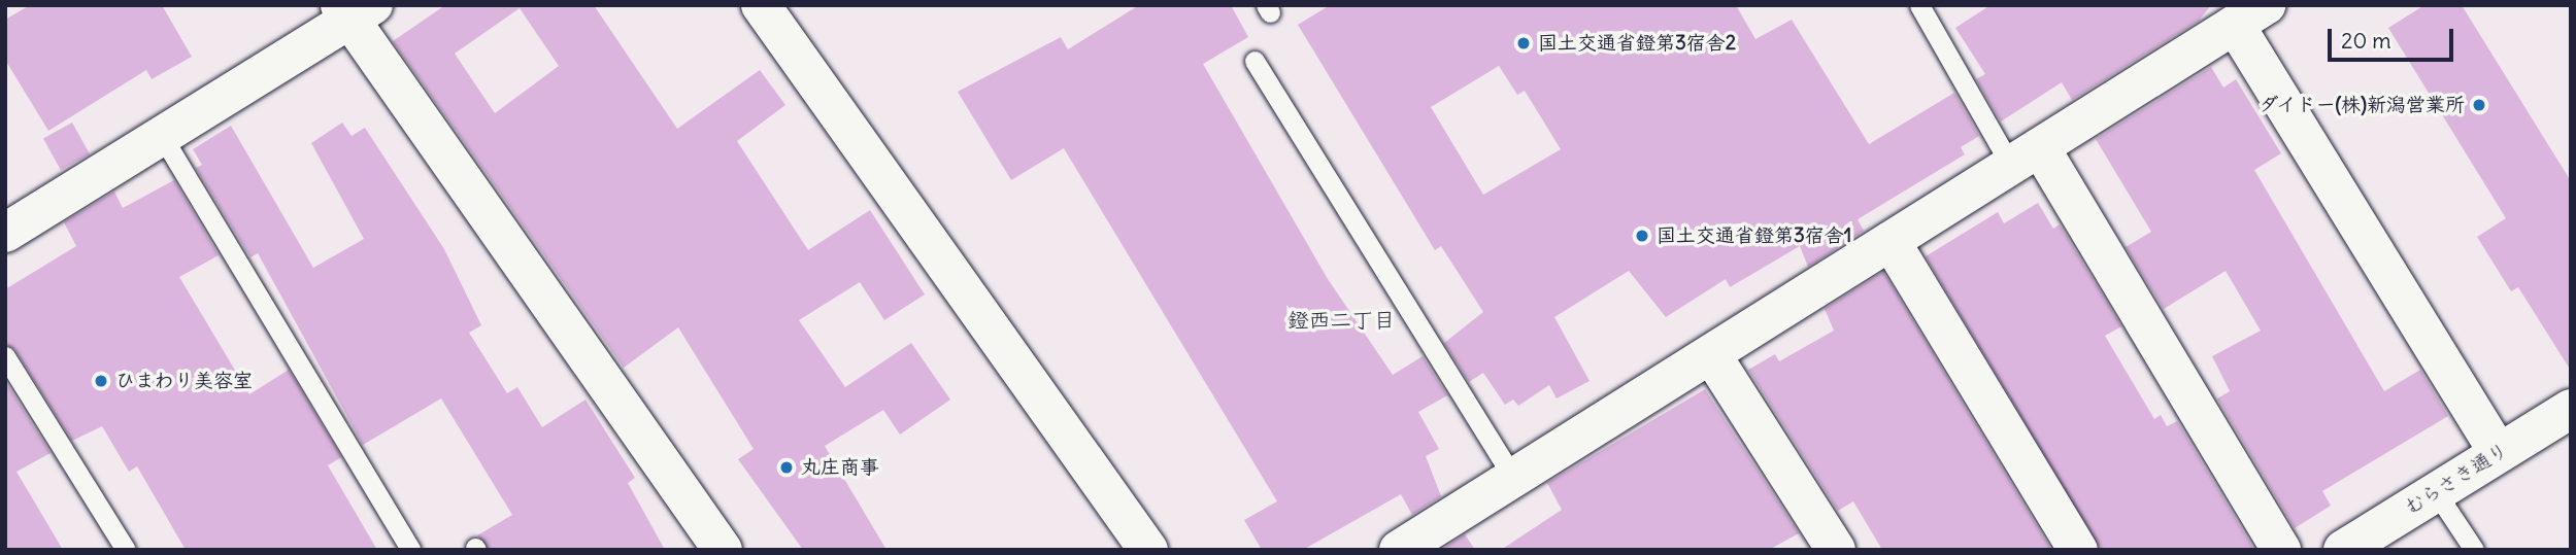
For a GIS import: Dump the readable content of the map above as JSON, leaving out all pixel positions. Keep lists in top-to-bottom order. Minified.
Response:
{"streets":{"street":["むらさき通り"]},"districts":["鐙西二丁目"],"places":["国土交通省鐙第3宿舎2","ダイドー(株)新潟営業所","国土交通省鐙第3宿舎1","ひまわり美容室","丸庄商事"],"scale_bar":"20 m"}
